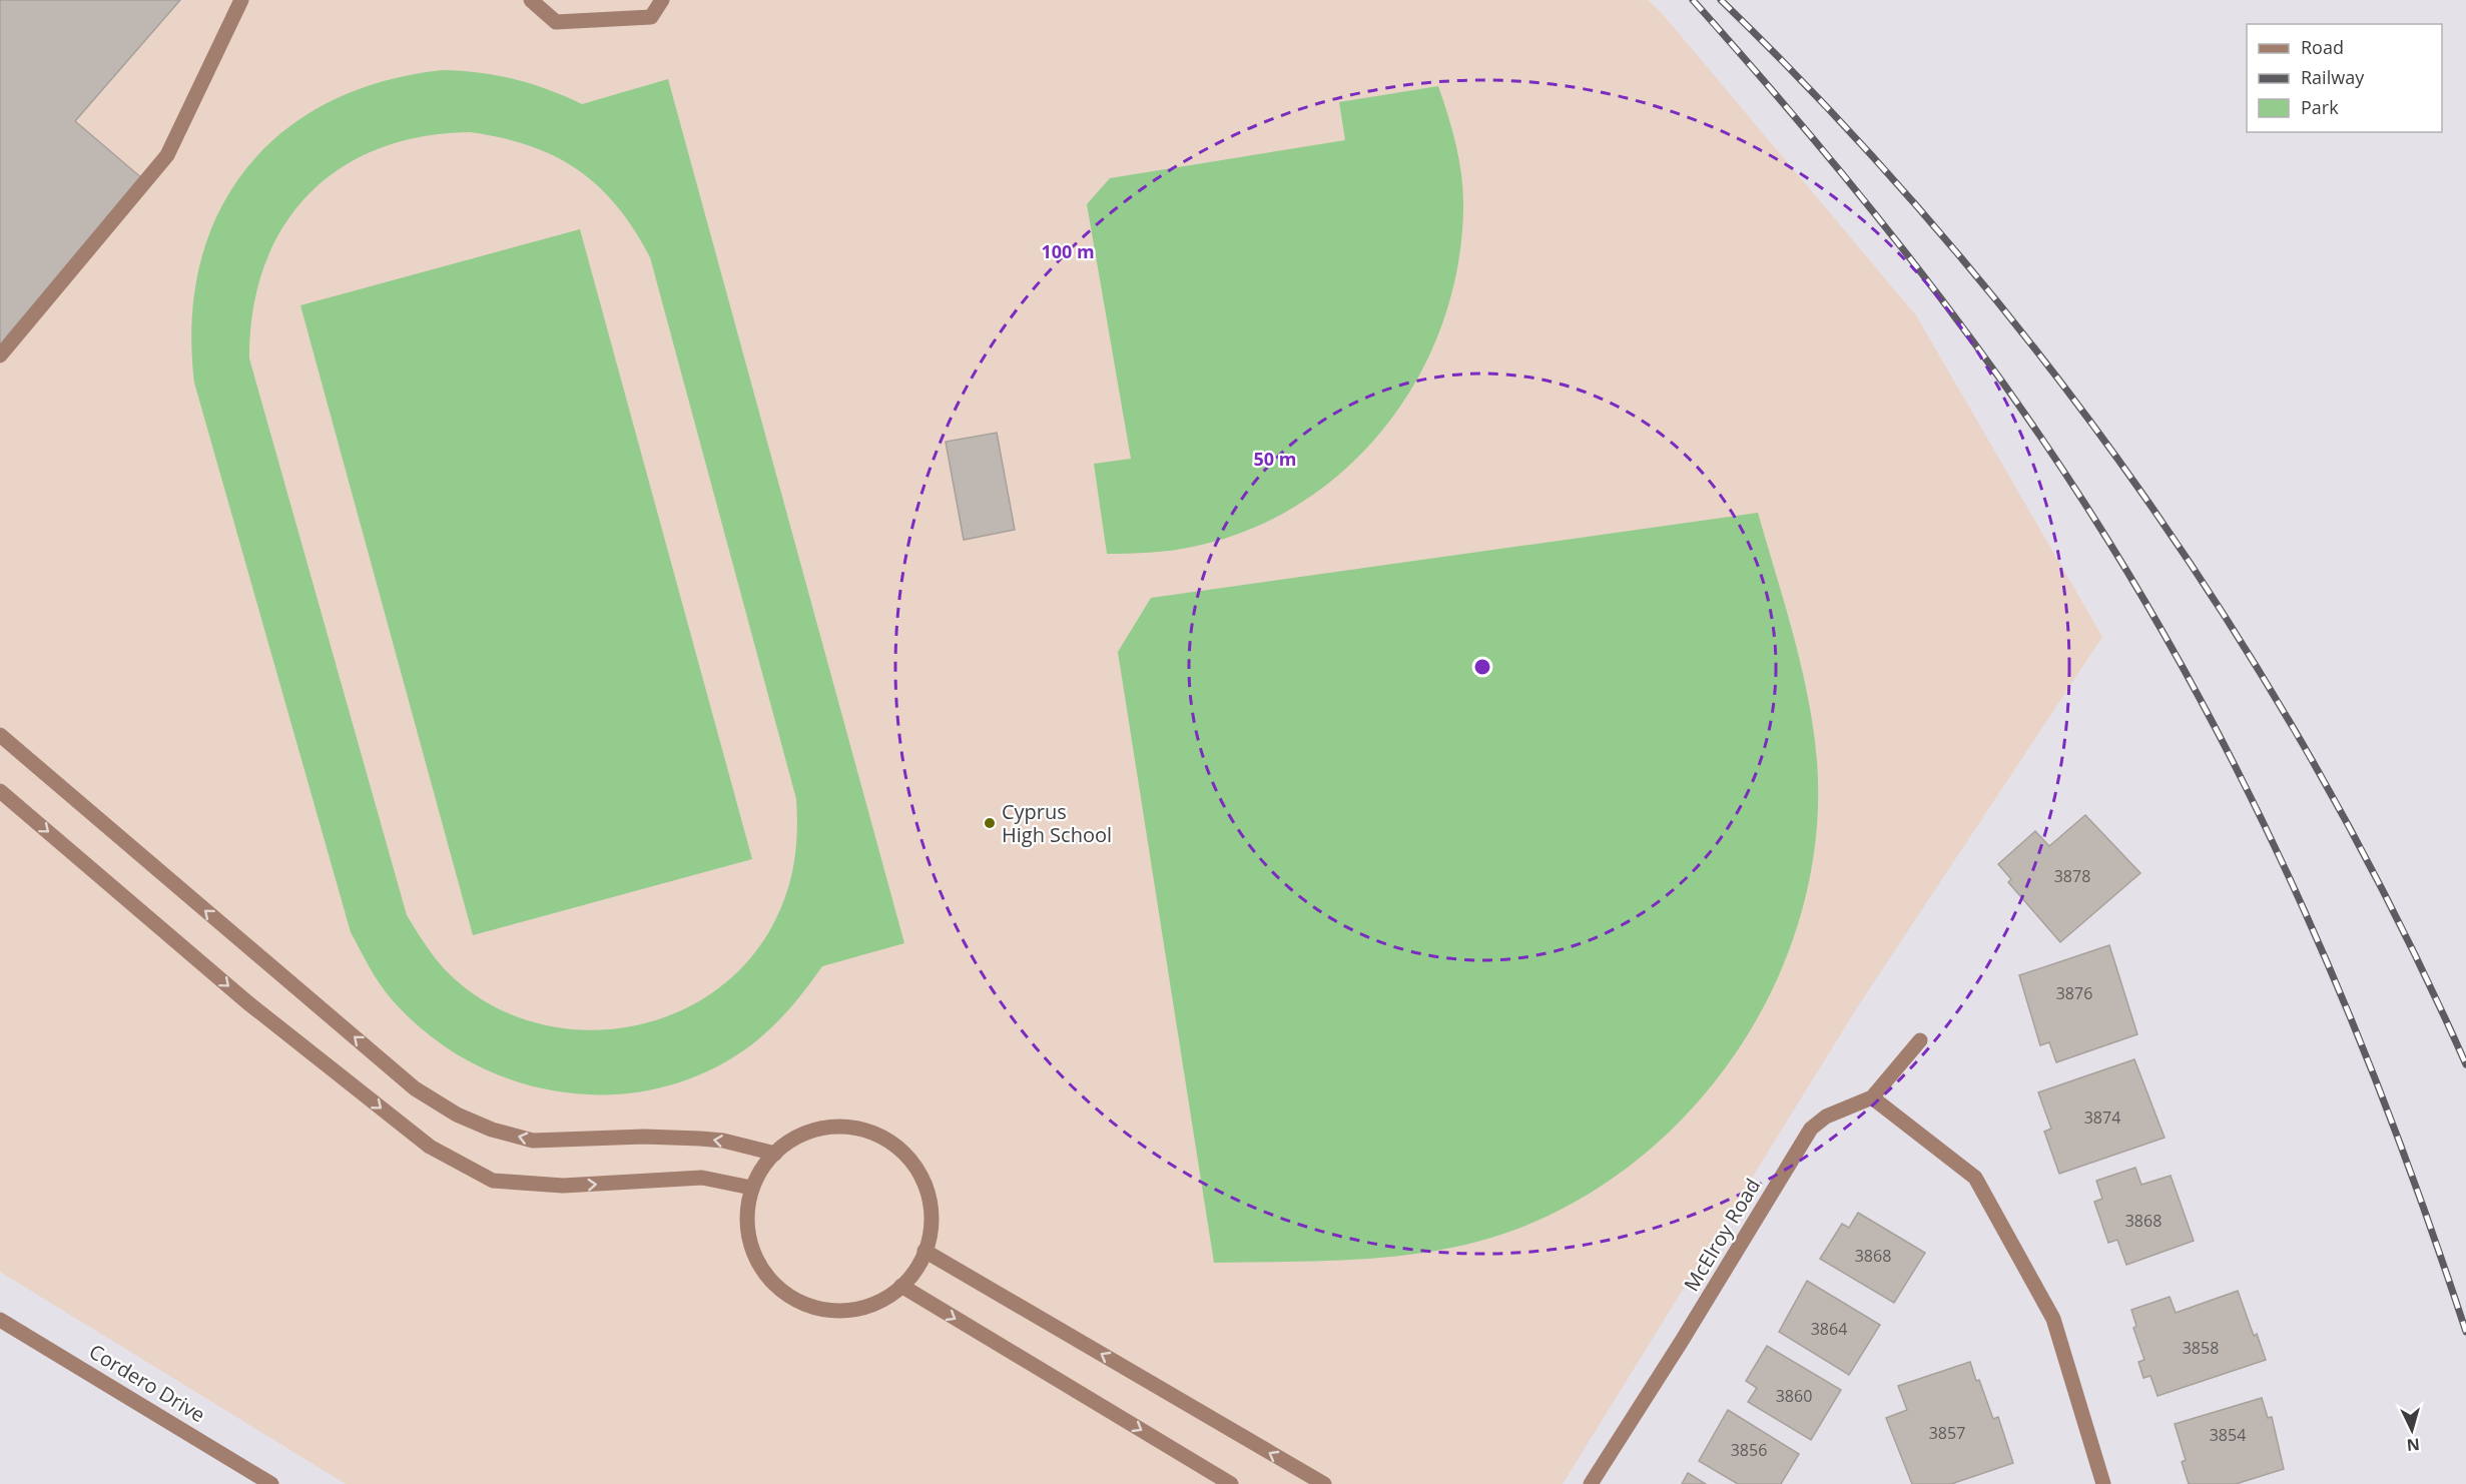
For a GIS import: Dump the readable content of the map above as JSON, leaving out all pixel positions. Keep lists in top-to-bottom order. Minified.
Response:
{"streets":{"street":["McElroy Road","Cordero Drive"]},"places":["Cyprus High School"],"house_numbers":["3878","3876","3874","3868","3868","3864","3858","3860","3857","3854","3856"],"legend":["Road","Railway","Park"],"north":"bottom","rings":["100 m","50 m"]}
